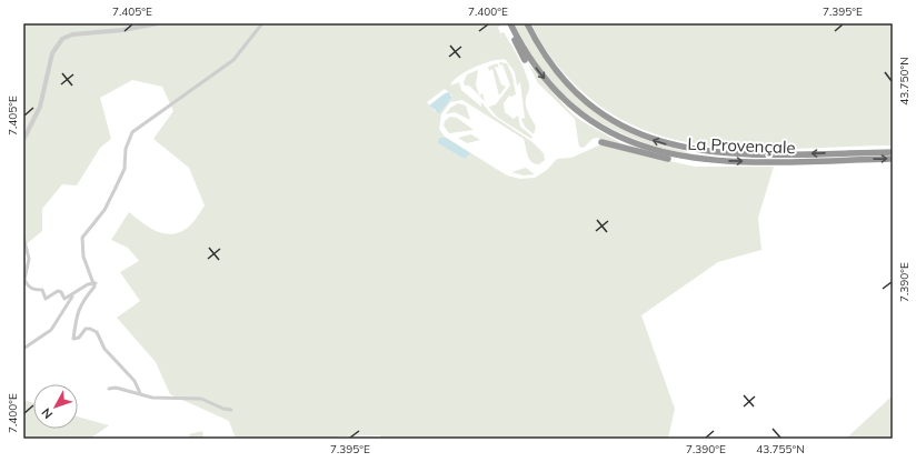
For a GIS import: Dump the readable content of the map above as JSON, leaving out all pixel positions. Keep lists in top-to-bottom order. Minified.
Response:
{"streets":{"highway":["La Provençale"]},"north":"bottom left","coordinates":["7.405°E","7.400°E","7.395°E","43.750°N","7.390°E","43.755°N"]}
